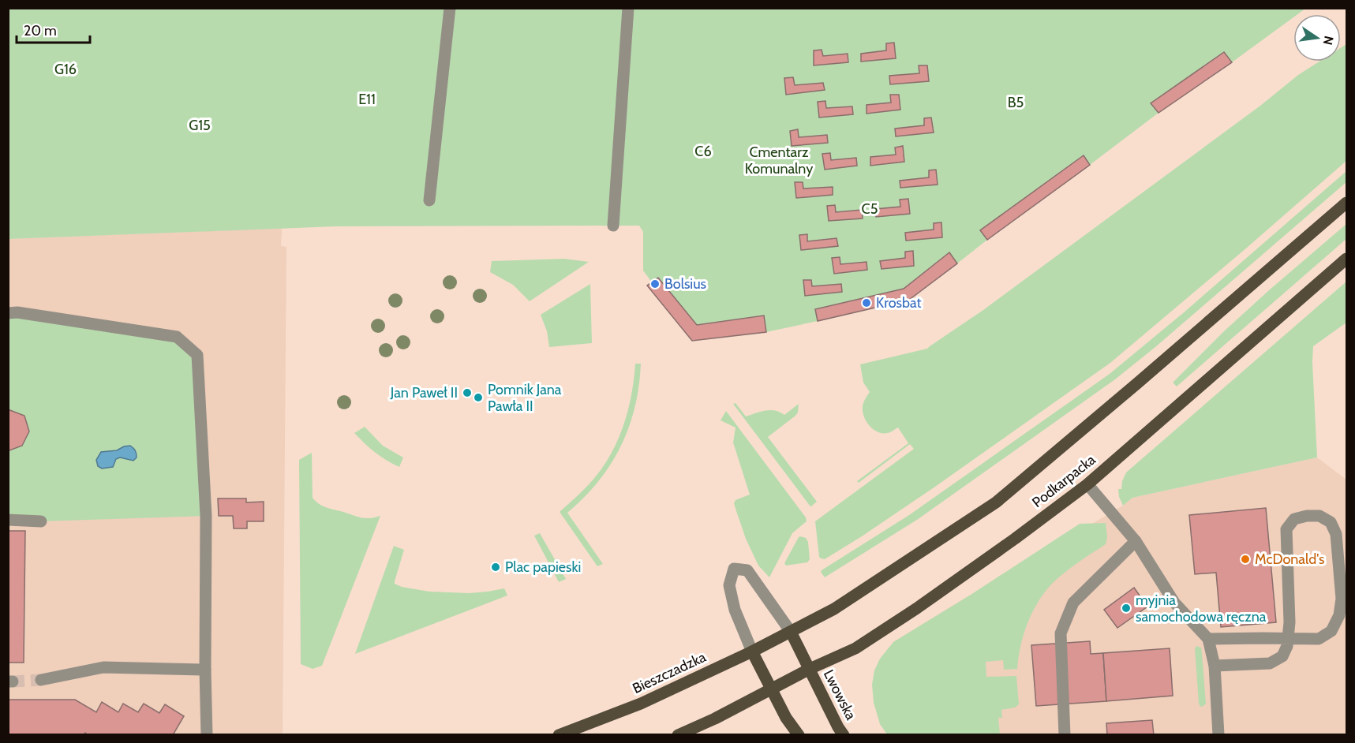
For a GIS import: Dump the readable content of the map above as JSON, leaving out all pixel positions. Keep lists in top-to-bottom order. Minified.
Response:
{"streets":{"main road":["Podkarpacka","Bieszczadzka","Lwowska"]},"crossings":[["Podkarpacka","Bieszczadzka"],["Podkarpacka","Lwowska"],["Bieszczadzka","Lwowska"]],"parks":["G16","E11","B5","G15","C6","Cmentarz Komunalny","C5"],"places":["Bolsius","Krosbat","Jan Paweł II","Pomnik Jana Pawła II","McDonald's","Plac papieski","myjnia samochodowa ręczna"],"scale_bar":"20 m","north":"right"}
